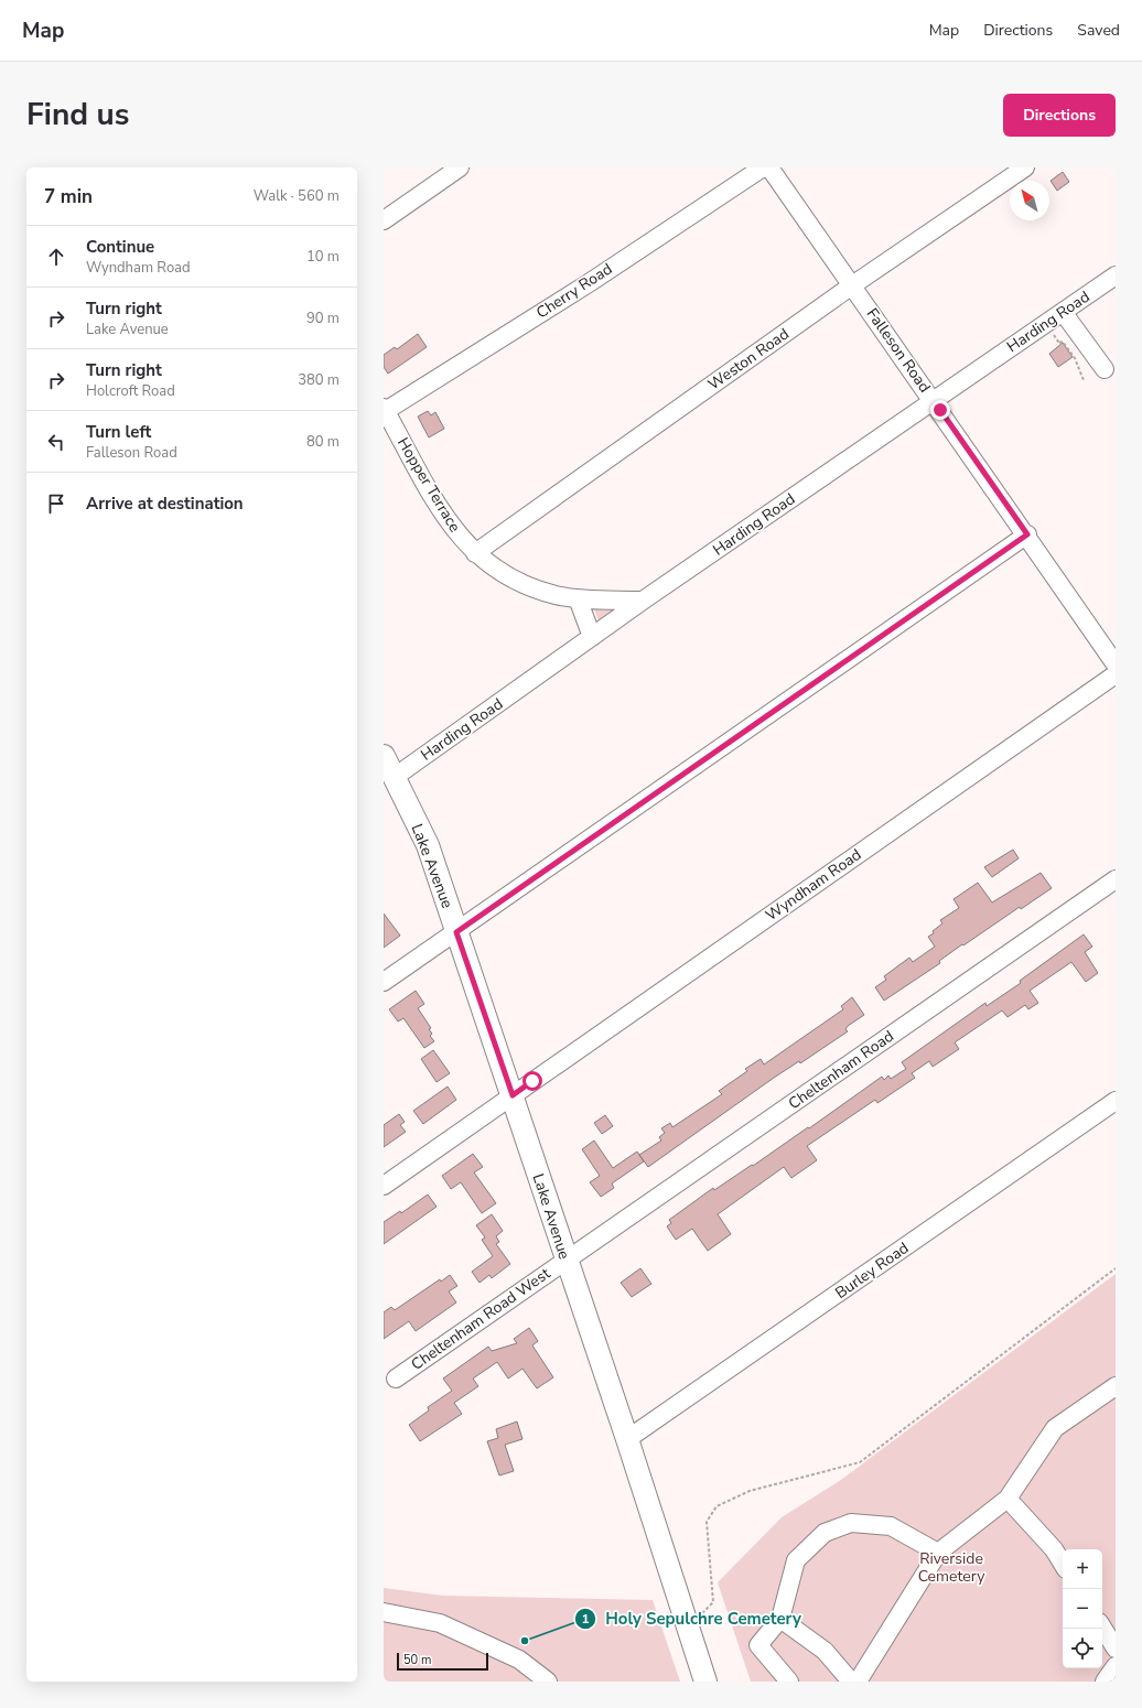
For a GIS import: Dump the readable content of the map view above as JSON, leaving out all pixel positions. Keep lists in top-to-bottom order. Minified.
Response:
{"streets":{"main road":["Lake Avenue"],"street":["Cherry Road","Harding Road","Falleson Road","Weston Road","Hopper Terrace","Wyndham Road","Cheltenham Road","Burley Road","Cheltenham Road West"]},"crossings":[["Cherry Road","Hopper Terrace"],["Harding Road","Falleson Road"],["Harding Road","Hopper Terrace"],["Harding Road","Lake Avenue"],["Falleson Road","Weston Road"],["Weston Road","Hopper Terrace"],["Lake Avenue","Wyndham Road"],["Lake Avenue","Cheltenham Road"],["Lake Avenue","Burley Road"],["Lake Avenue","Cheltenham Road West"],["Cheltenham Road","Cheltenham Road West"]],"parks":["Riverside Cemetery"],"places":["Holy Sepulchre Cemetery"],"scale_bar":"50 m","north":"top left","page":{"header":"Map","nav":["Map","Directions","Saved"],"title":"Find us","buttons":"Directions","heading":["7 min","Walk · 560 m"],"list":[["Continue","Wyndham Road","10 m"],["Turn right","Lake Avenue","90 m"],["Turn right","Holcroft Road","380 m"],["Turn left","Falleson Road","80 m"],"Arrive at destination"],"map_buttons":["+","−"],"scale":"50 m"}}
